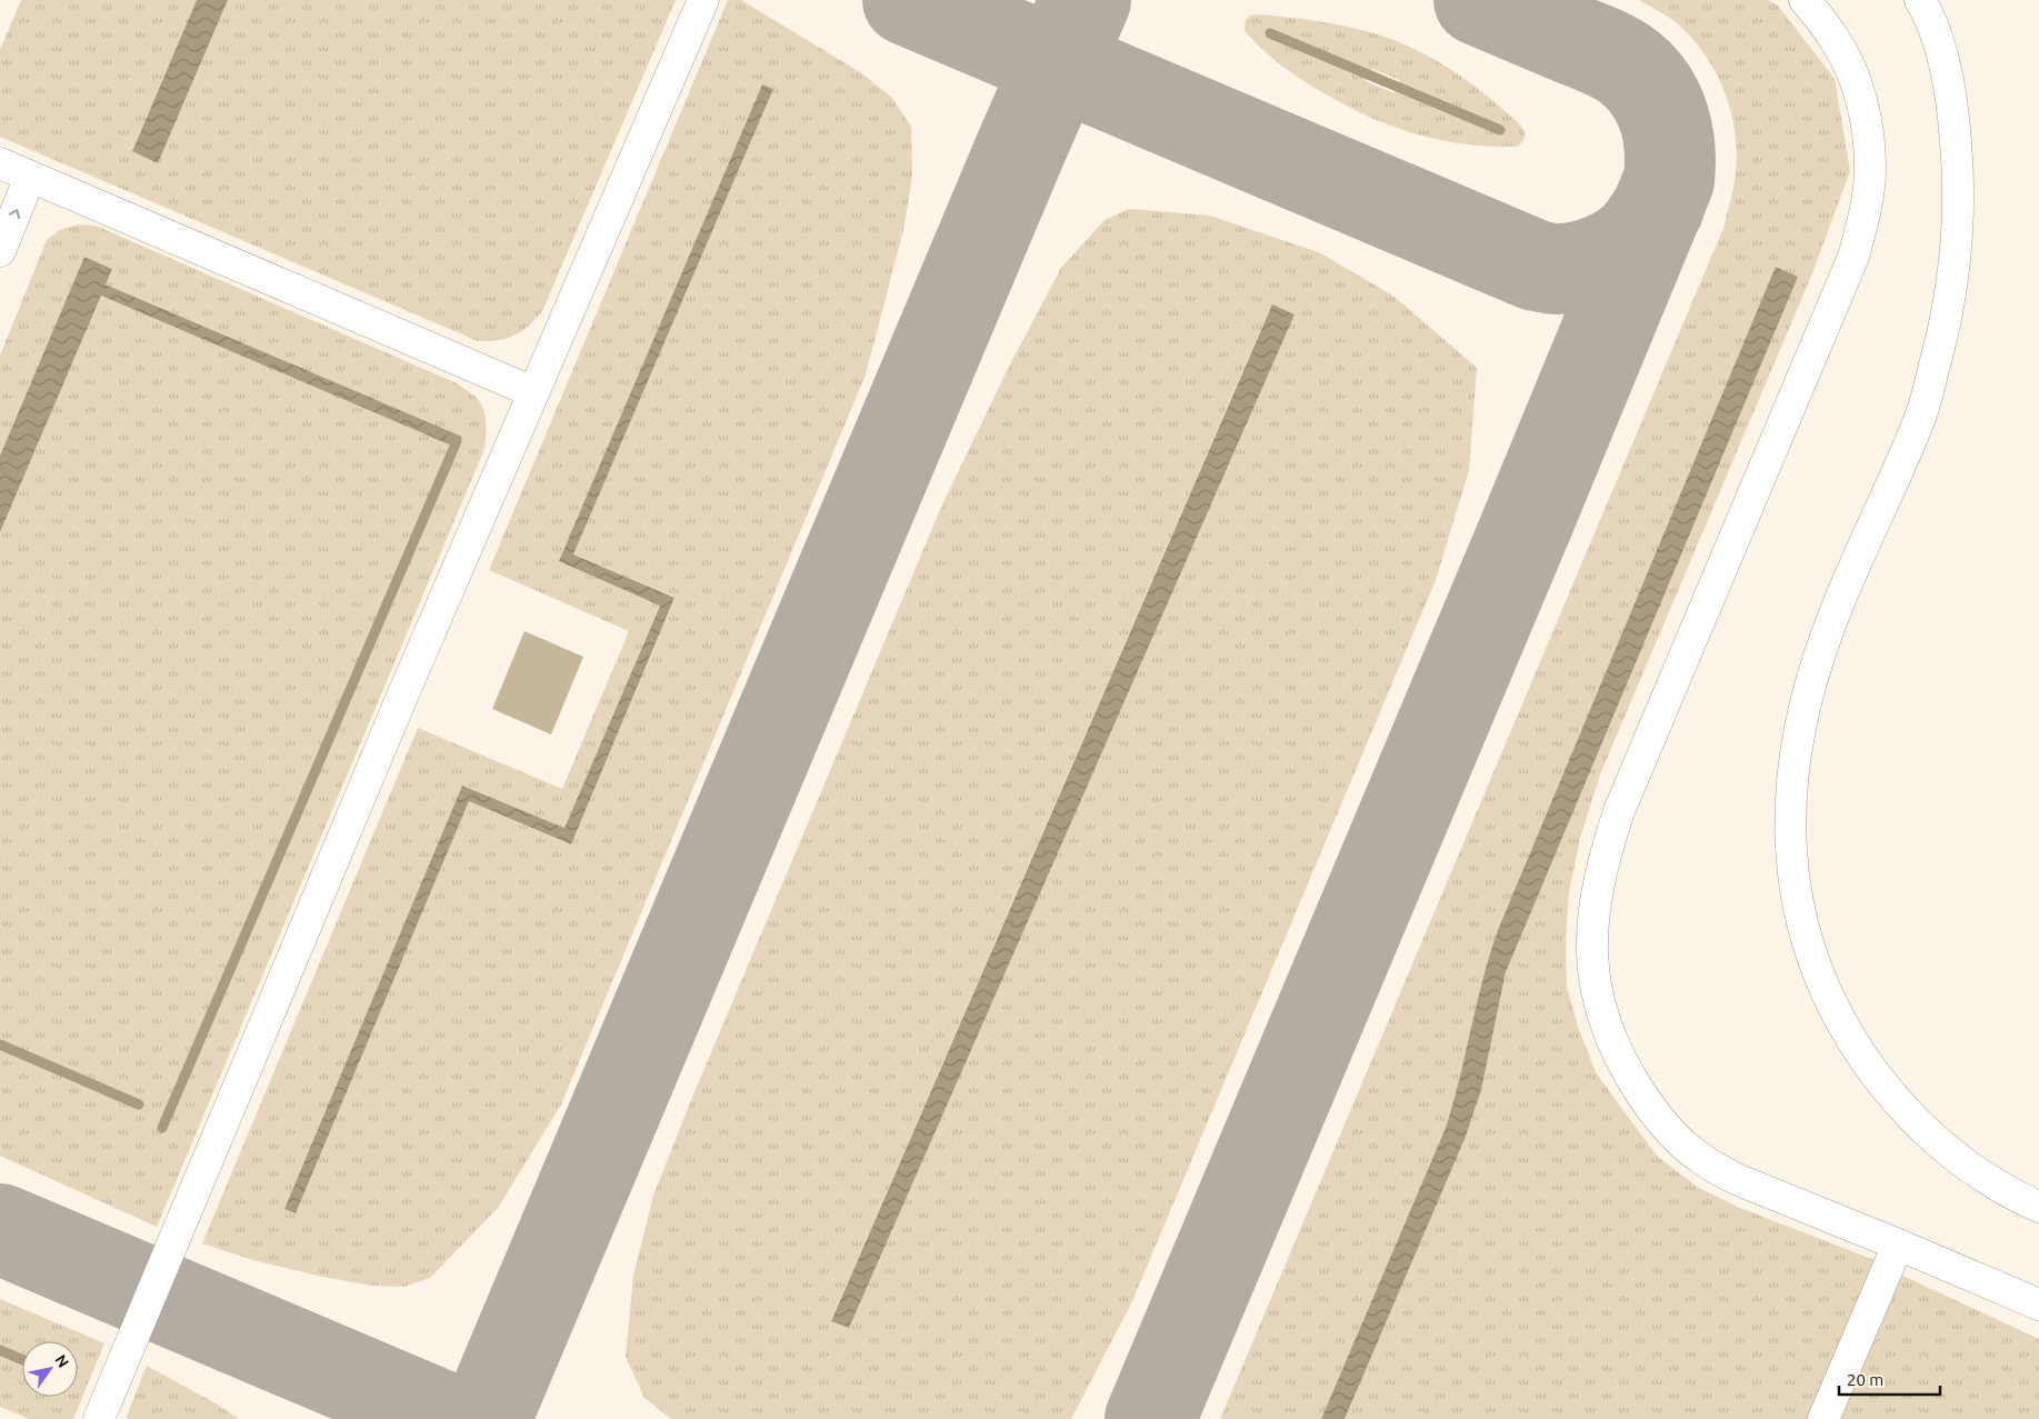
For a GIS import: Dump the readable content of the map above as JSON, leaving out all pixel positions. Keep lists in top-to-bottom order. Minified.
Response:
{"scale_bar":"20 m","north":"top right"}
